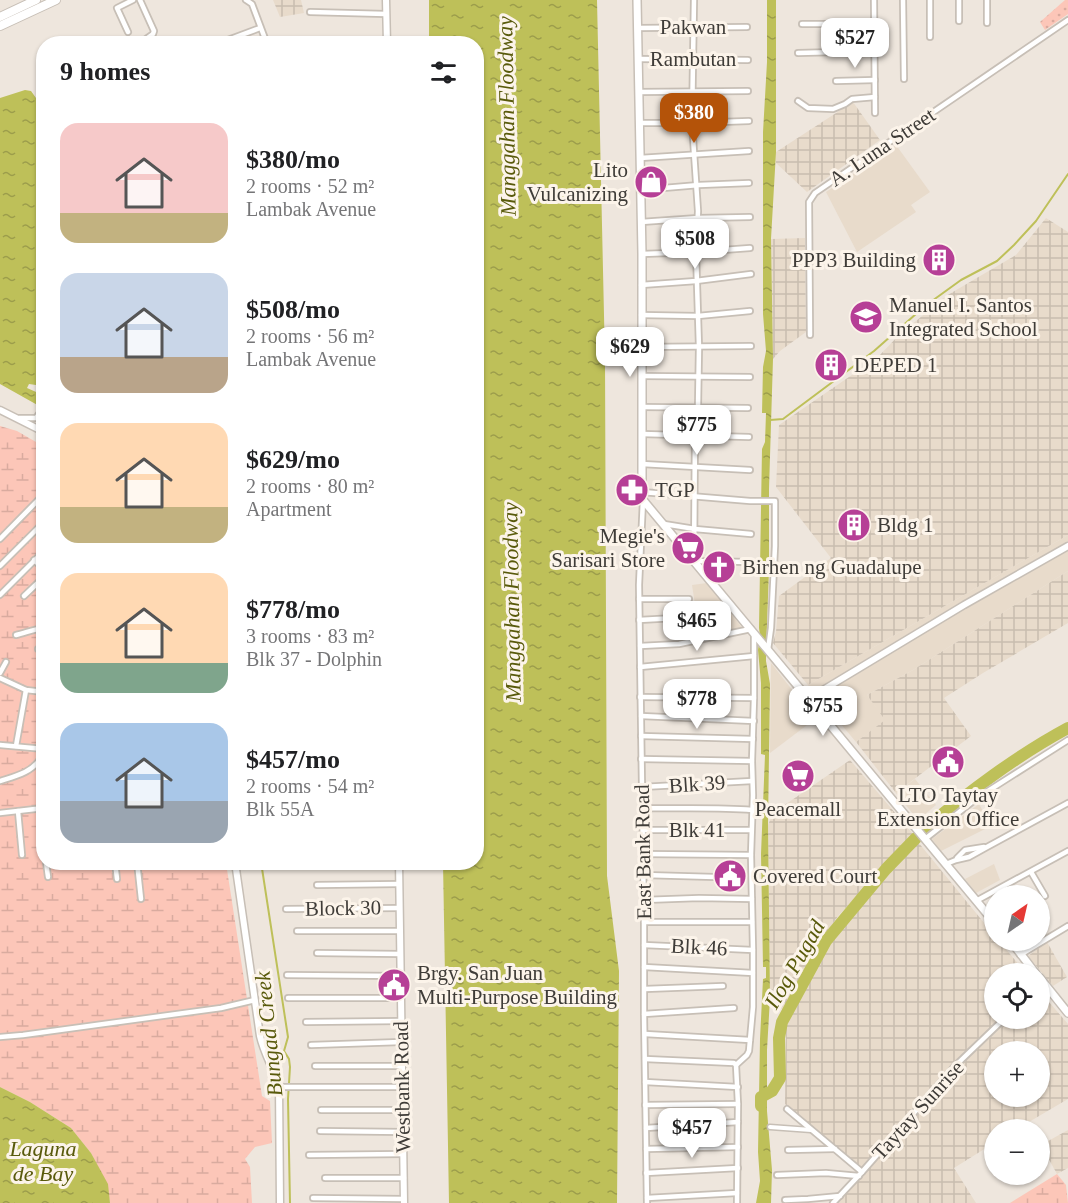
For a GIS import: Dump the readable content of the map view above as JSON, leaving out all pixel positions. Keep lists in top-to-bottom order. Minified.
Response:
{"streets":{"street":["Pakwan","Rambutan","A. Luna Street","Blk 39","Blk 41","East Bank Road","Block 30","Blk 46","Westbank Road","Taytay Sunrise"]},"crossings":[["Blk 39","East Bank Road"],["Blk 41","East Bank Road"],["East Bank Road","Blk 46"],["Block 30","Westbank Road"]],"water":["Manggahan Floodway","Ilog Pugad","Bungad Creek","Laguna de Bay"],"places":{"shop":["Lito Vulcanizing"],"building":["PPP3 Building","DEPED 1","Bldg 1"],"school or university":["Manuel I. Santos Integrated School"],"pharmacy":["TGP"],"supermarket":["Megie's Sarisari Store","Peacemall"],"church":["Birhen ng Guadalupe"],"public building":["LTO Taytay Extension Office","Covered Court","Brgy. San Juan Multi-Purpose Building"]},"north":"top right","page":{"price":["$527","$380","$508","$629","$775","$465","$778","$755","$457"],"heading":"9 homes","list":[{"name":"$380/mo","note":"2 rooms · 52 m² · Lambak Avenue"},{"name":"$508/mo","note":"2 rooms · 56 m² · Lambak Avenue"},{"name":"$629/mo","note":"2 rooms · 80 m² · Apartment"},{"name":"$778/mo","note":"3 rooms · 83 m² · Blk 37 - Dolphin"},{"name":"$457/mo","note":"2 rooms · 54 m² · Blk 55A"}],"map_buttons":["+","−"]}}
